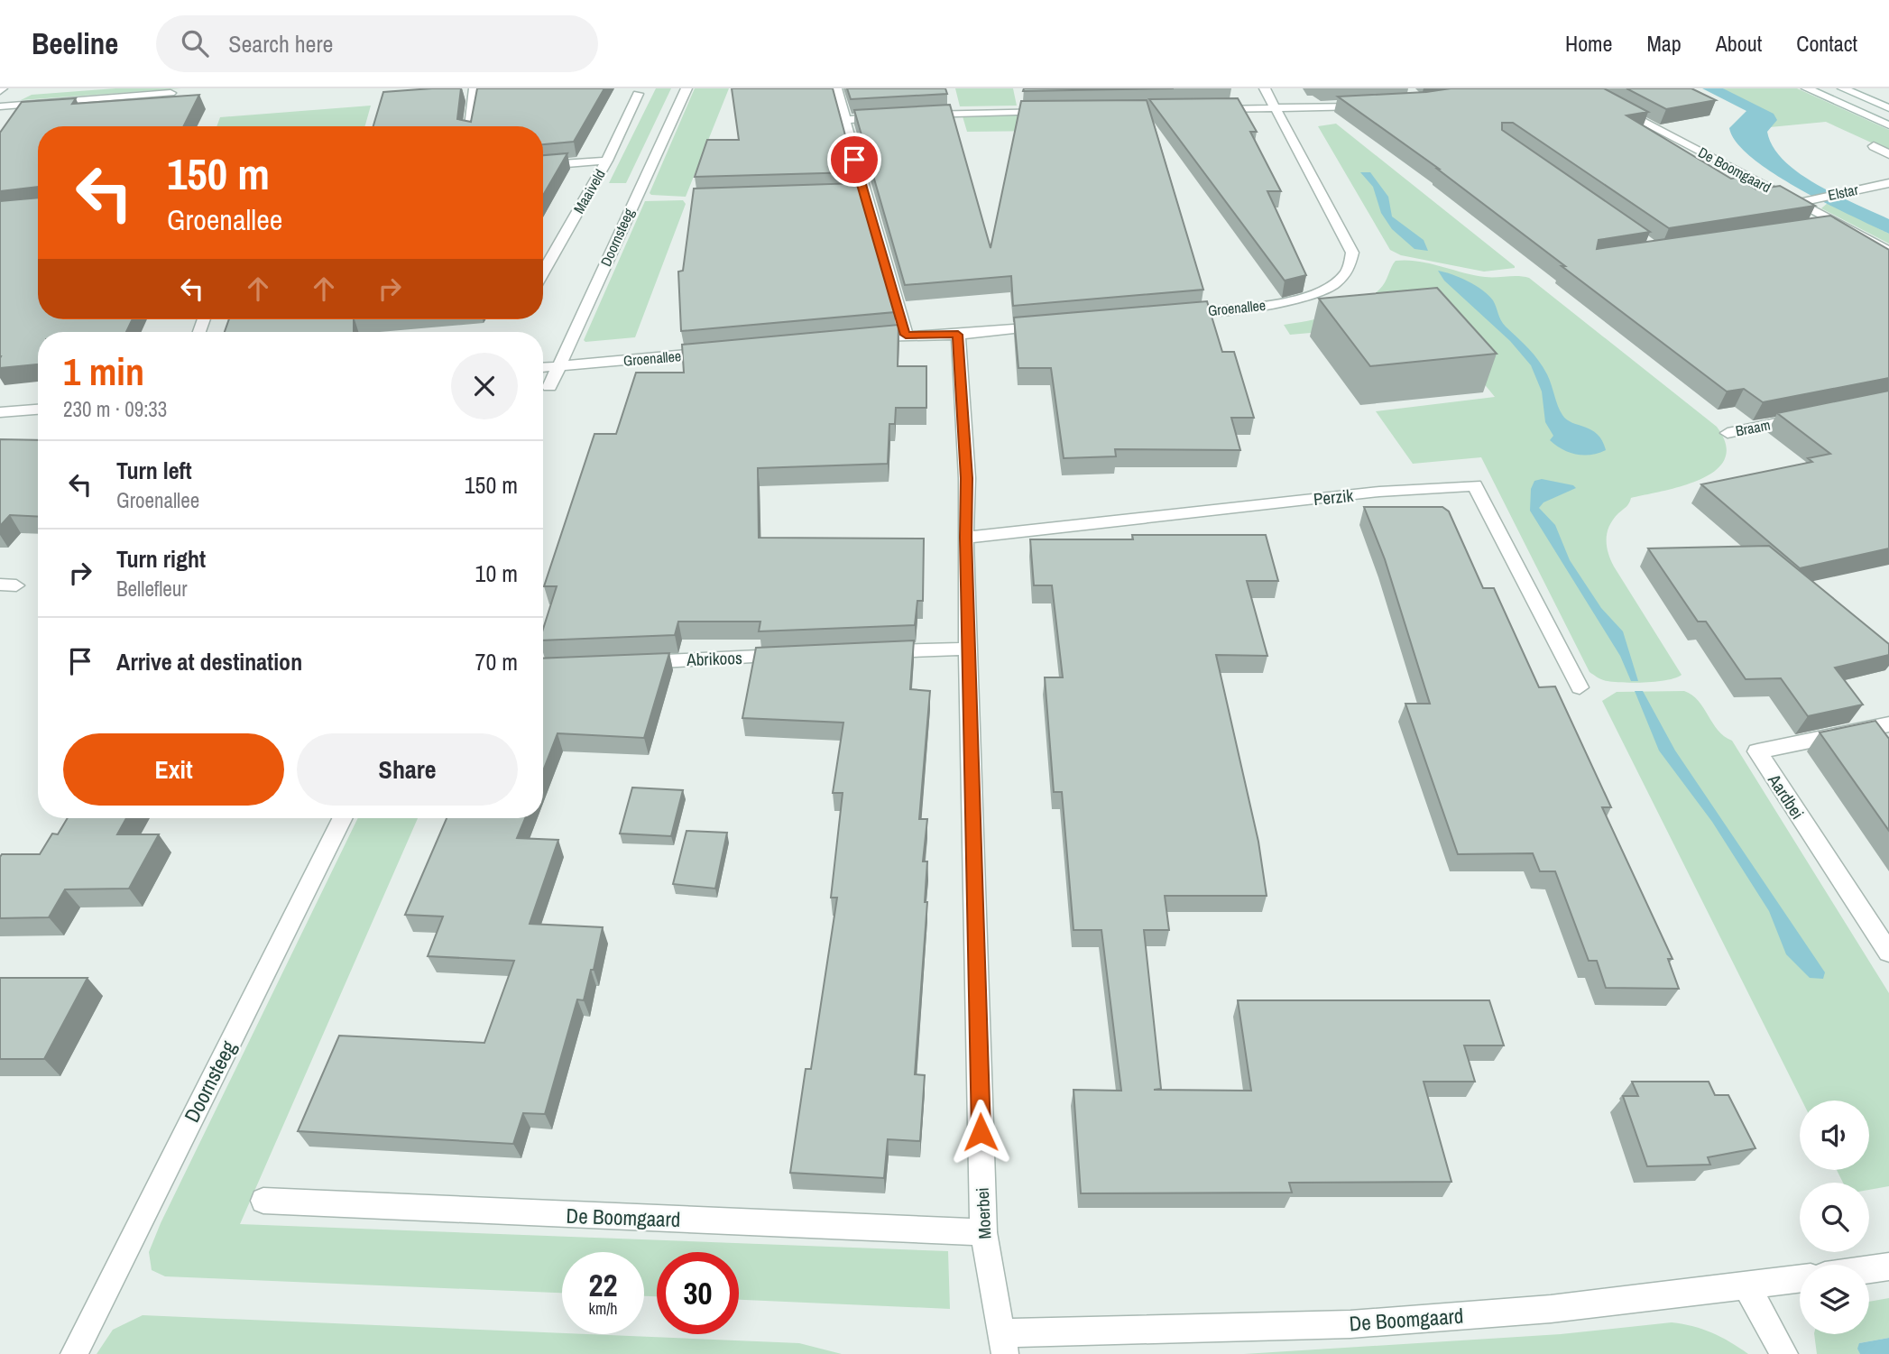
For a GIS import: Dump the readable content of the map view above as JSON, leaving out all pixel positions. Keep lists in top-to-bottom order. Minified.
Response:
{"streets":{"street":["De Boomgaard","Maaiveld","Elstar","Doornsteeg","Groenallee","Braam","Perzik","Abrikoos","Aardbei","Moerbei"]},"crossings":[["De Boomgaard","Elstar"],["De Boomgaard","Moerbei"],["Doornsteeg","Groenallee"],["Perzik","Moerbei"]],"page":{"header":"Beeline","search":"Search here","nav":["Home","Map","About","Contact"],"turn":["150 m","Groenallee"],"heading":["1 min","230 m · 09:33"],"list":[{"name":"Turn left","note":"Groenallee","value":"150 m"},{"name":"Turn right","note":"Bellefleur","value":"10 m"},{"name":"Arrive at destination","value":"70 m"}],"buttons":["Exit","Share"],"speed":"22 km/h","limit":"30"}}
